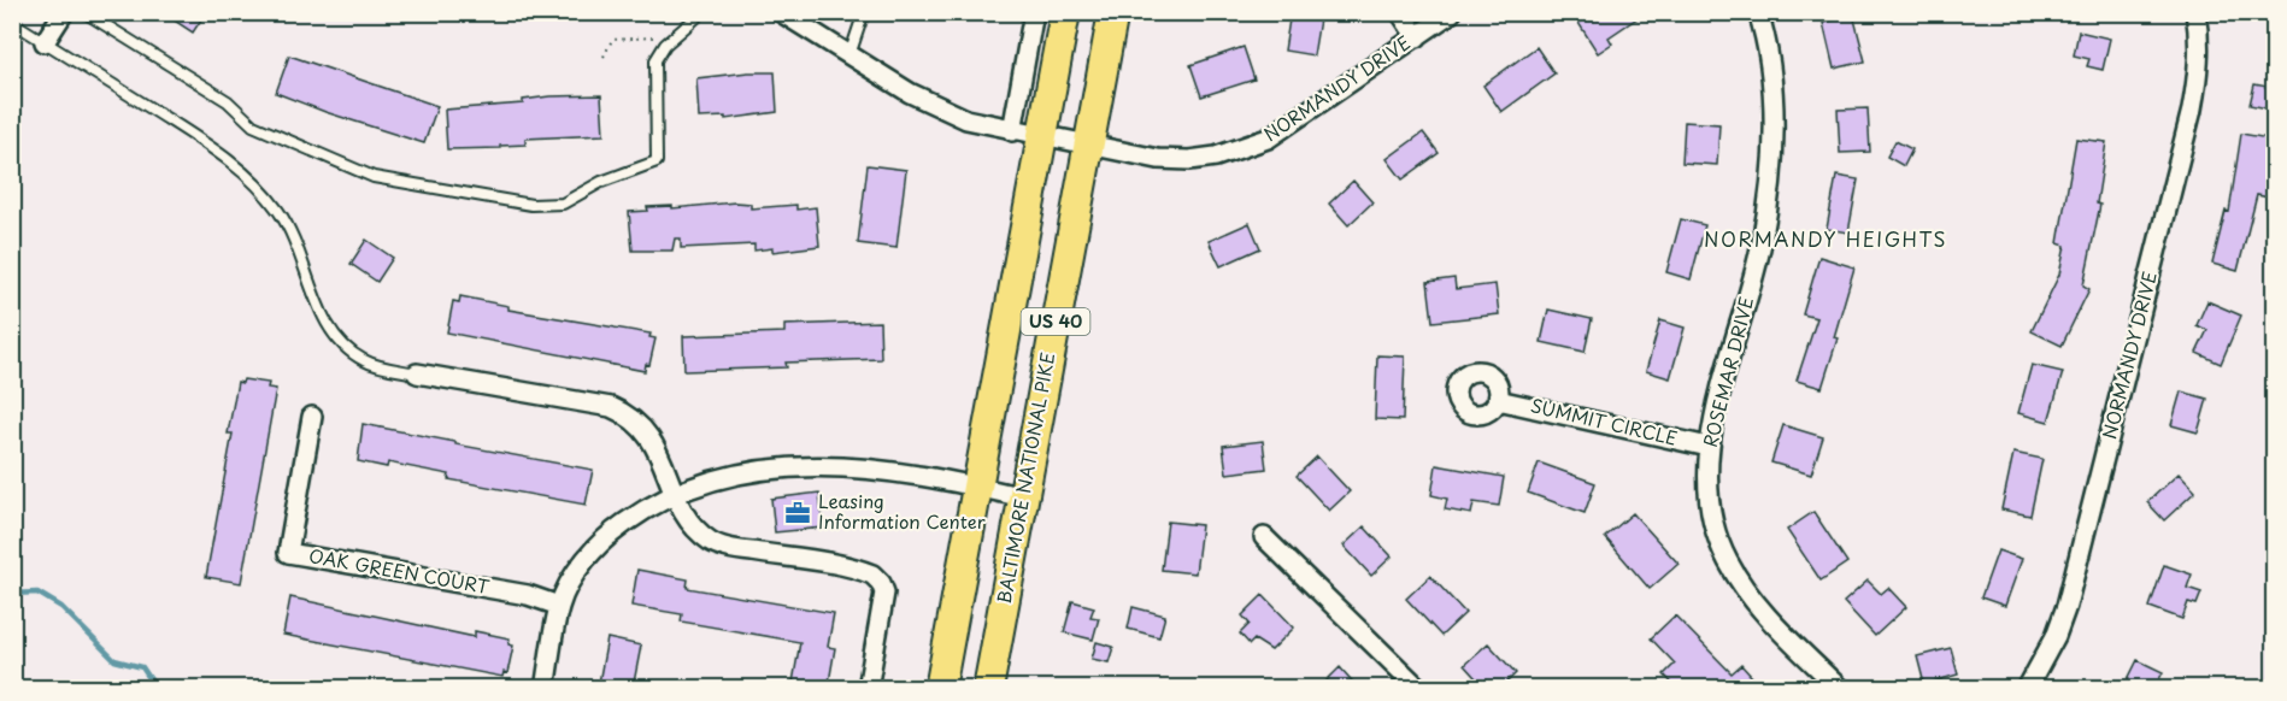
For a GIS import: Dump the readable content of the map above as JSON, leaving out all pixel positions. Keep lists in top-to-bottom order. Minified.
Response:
{"streets":{"main road":["US 40","BALTIMORE NATIONAL PIKE"],"street":["NORMANDY DRIVE","ROSEMAR DRIVE","SUMMIT CIRCLE","OAK GREEN COURT"]},"crossings":[["NORMANDY DRIVE","US 40"],["NORMANDY DRIVE","BALTIMORE NATIONAL PIKE"],["ROSEMAR DRIVE","SUMMIT CIRCLE"]],"districts":["NORMANDY HEIGHTS"],"places":{"office":["Leasing Information Center"]}}
